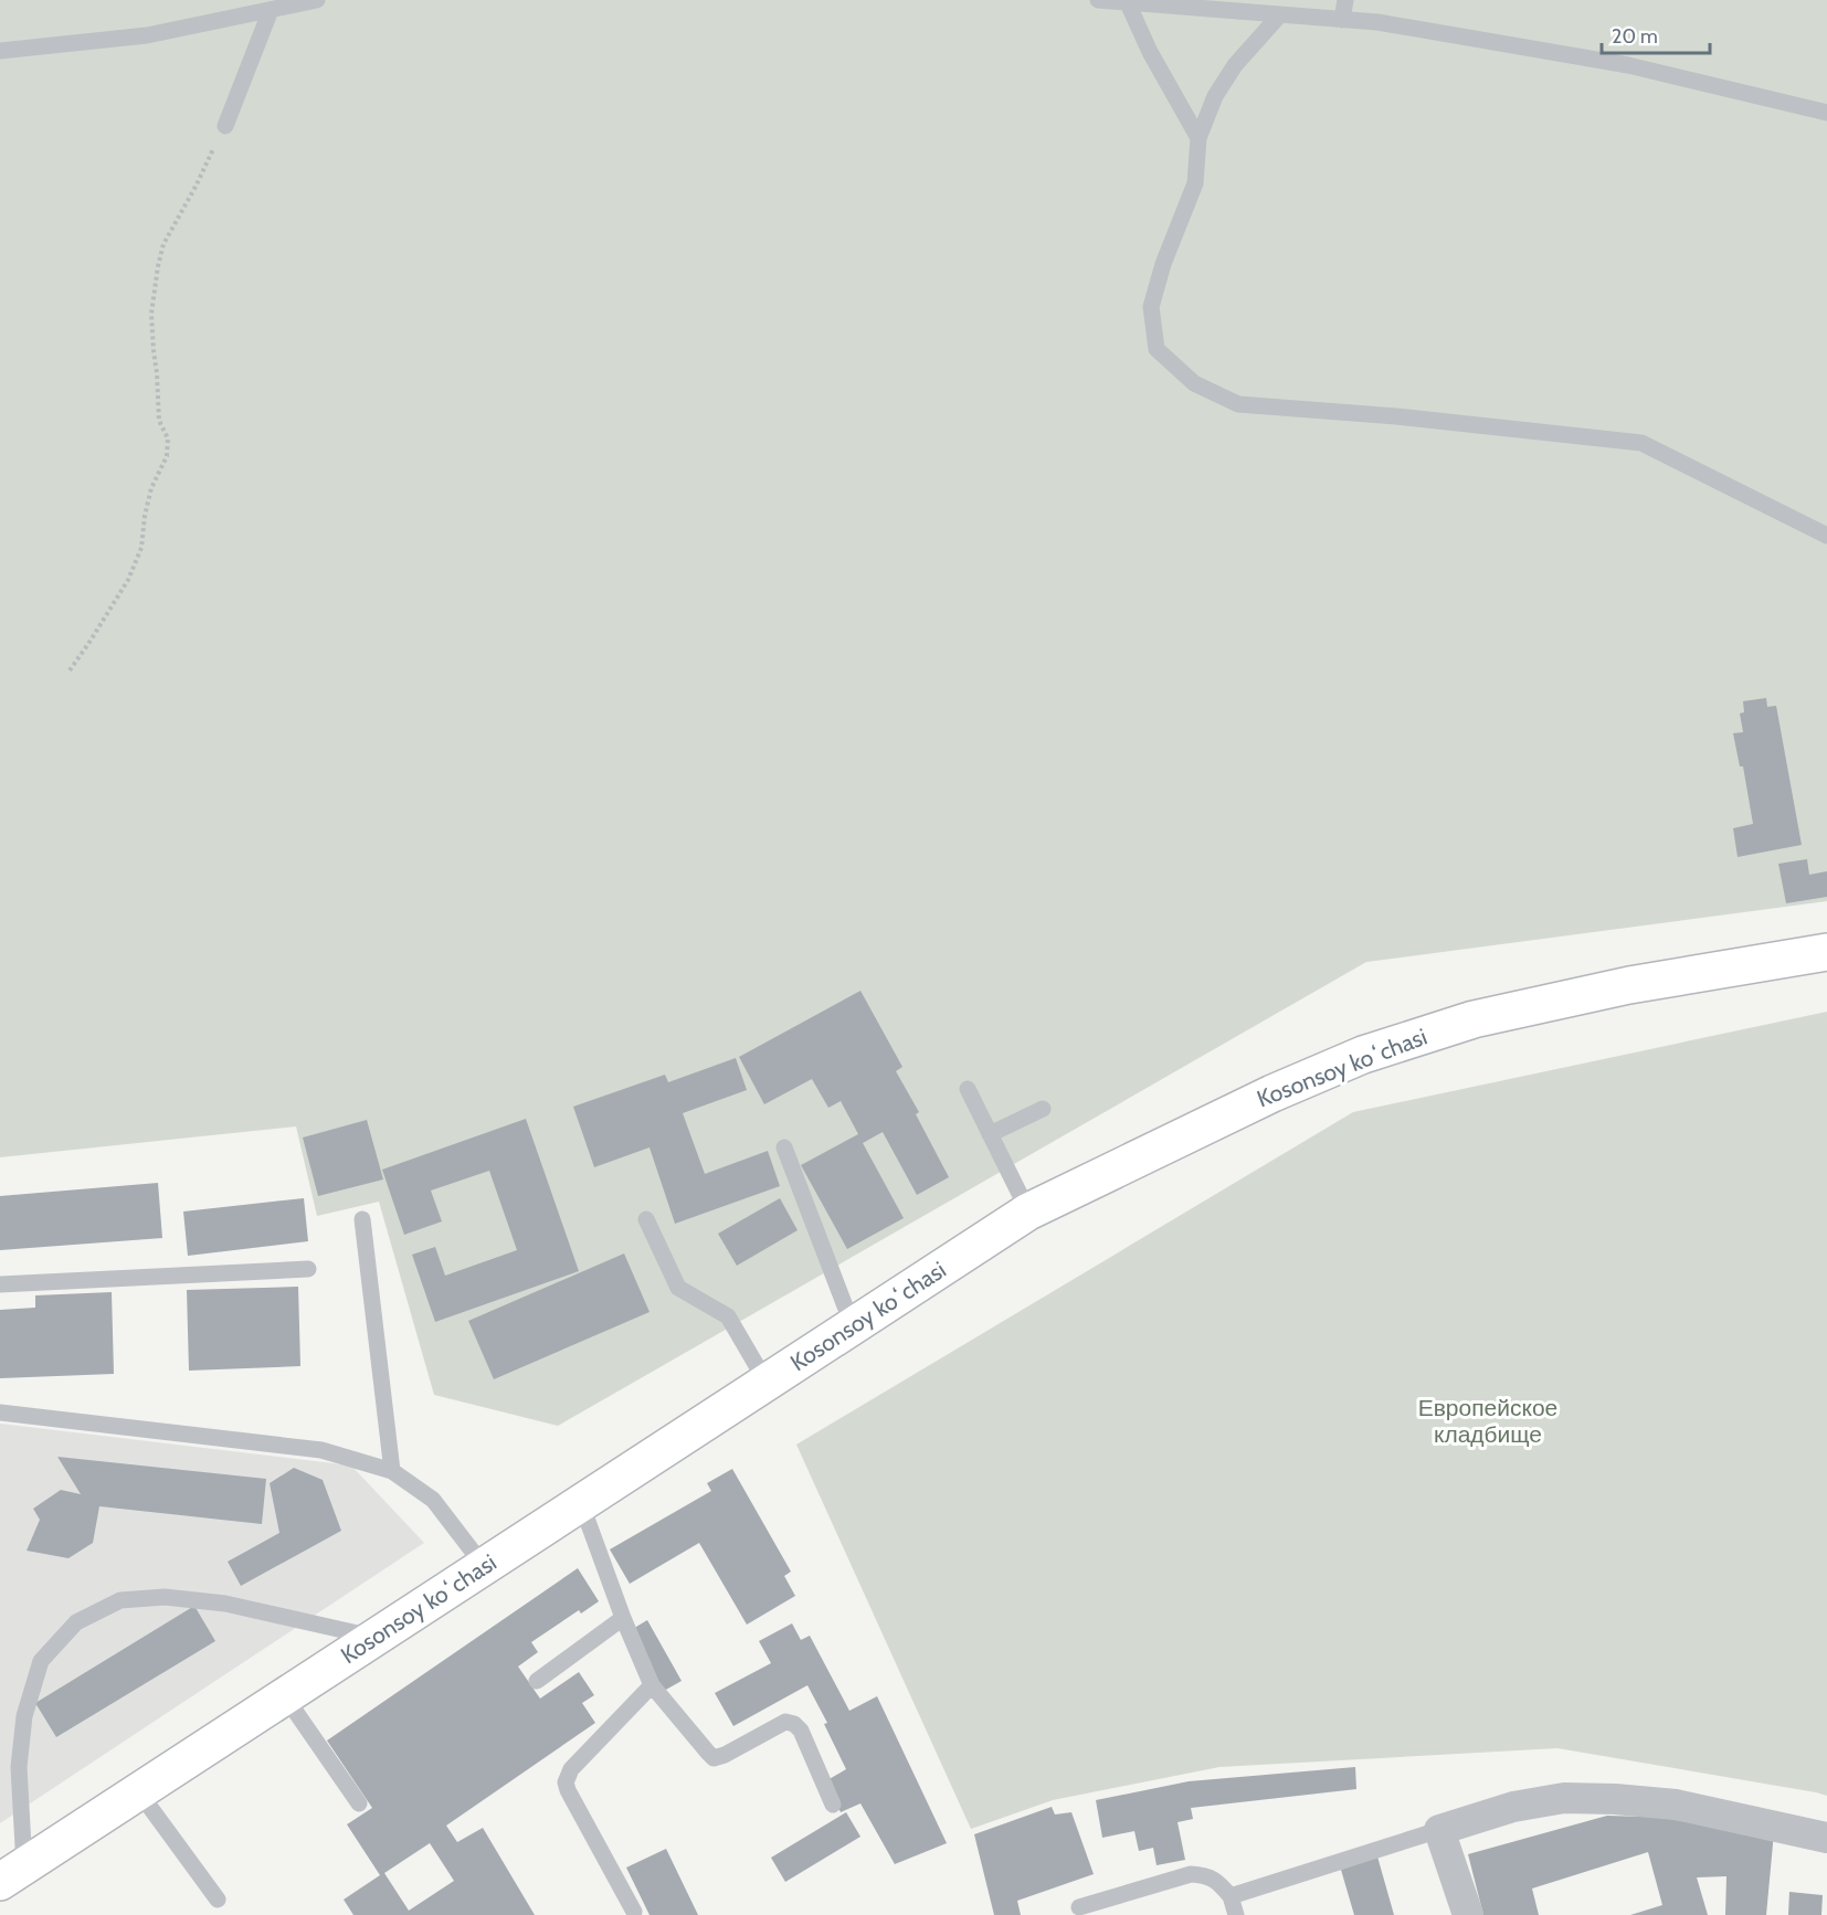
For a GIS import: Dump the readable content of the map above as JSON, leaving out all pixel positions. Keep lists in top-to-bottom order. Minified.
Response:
{"streets":{"main road":["Kosonsoy koʻchasi"]},"parks":["Европейское кладбище"],"scale_bar":"20 m"}
